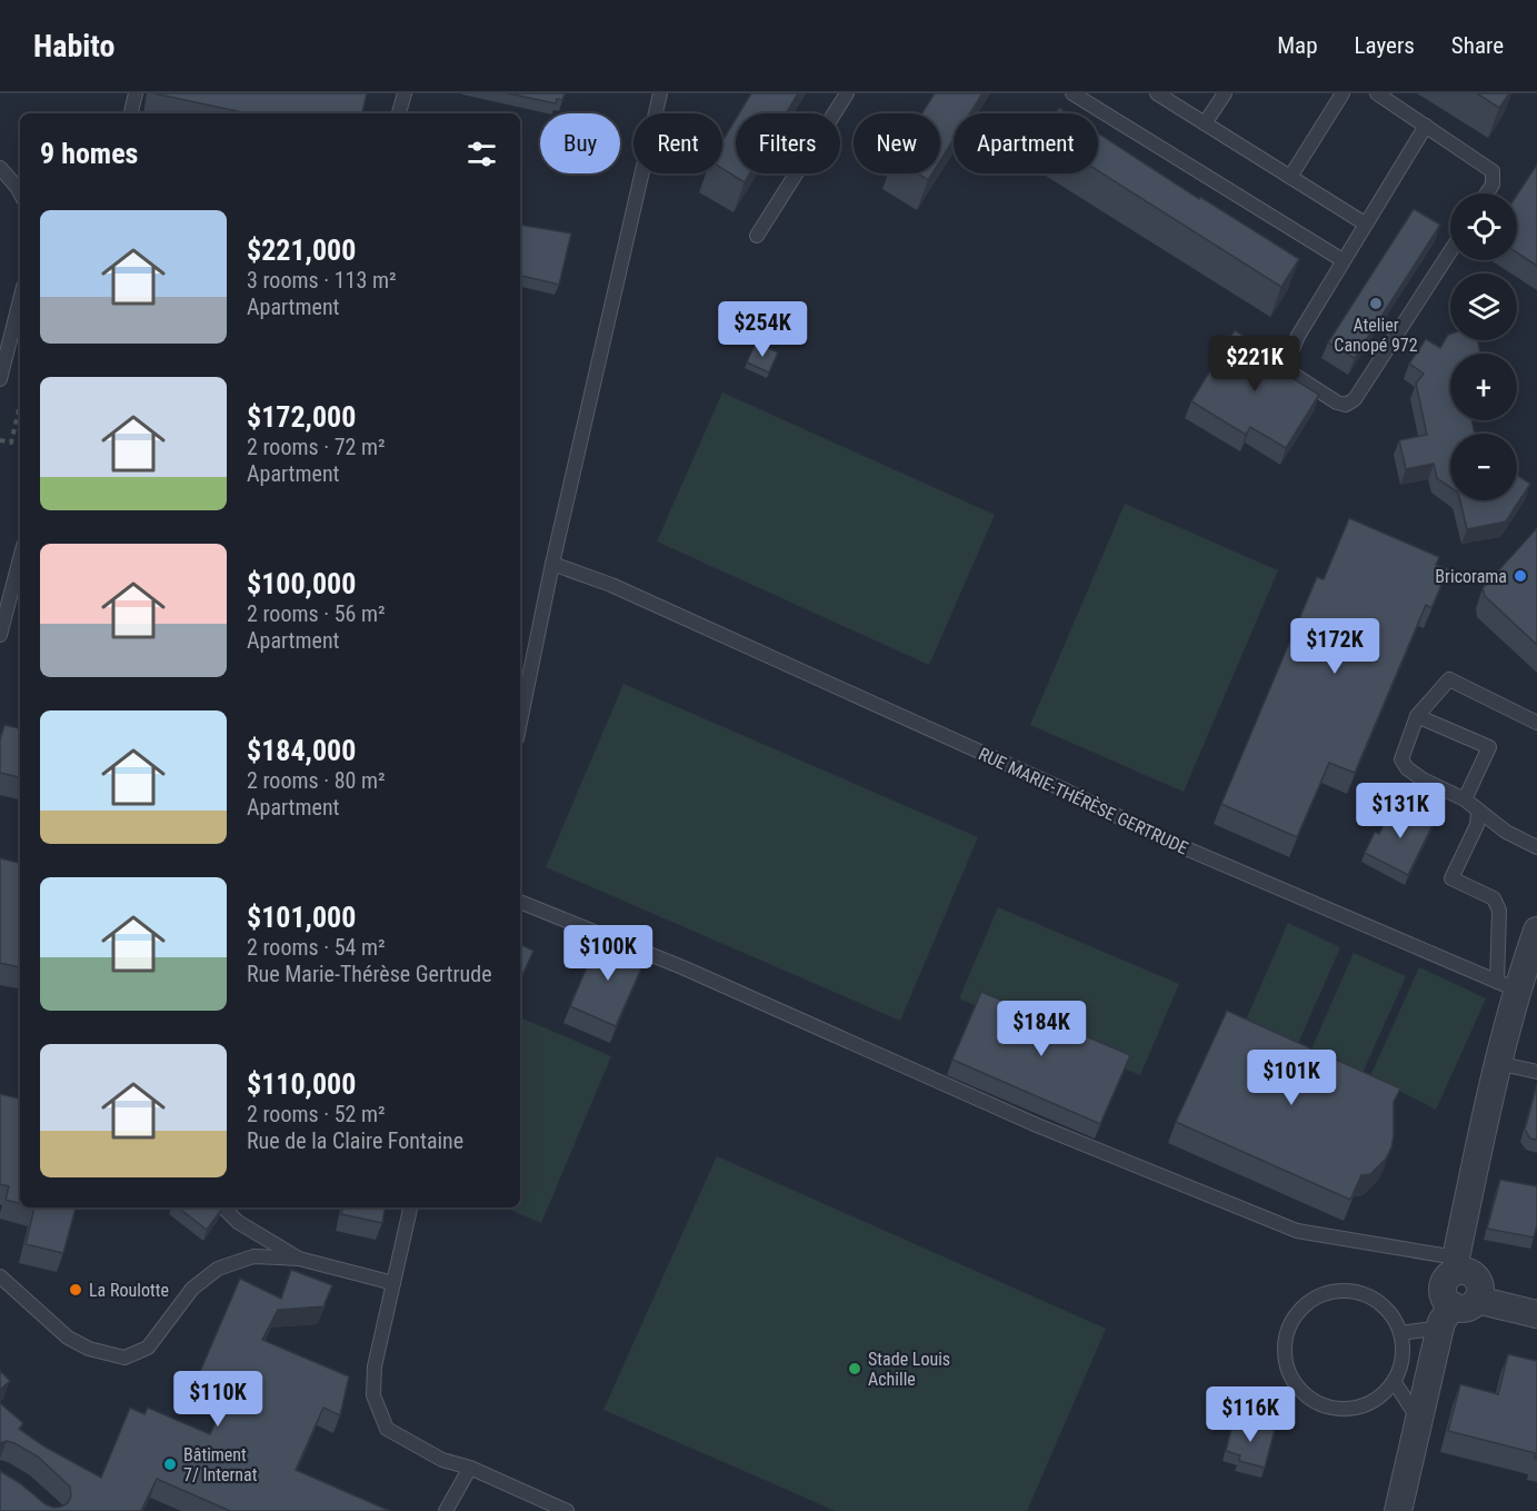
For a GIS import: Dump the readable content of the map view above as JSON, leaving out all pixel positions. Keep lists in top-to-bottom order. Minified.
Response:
{"streets":{"lane":["RUE MARIE-THÉRÈSE GERTRUDE"]},"places":["Atelier Canopé 972","Bricorama","La Roulotte","Stade Louis Achille","Bâtiment 7/ Internat"],"page":{"header":"Habito","nav":["Map","Layers","Share"],"chip":["Buy","Rent","Filters","New","Apartment"],"heading":"9 homes","map_buttons":["+","−"],"list":[{"name":"$221,000","note":"3 rooms · 113 m² · Apartment"},{"name":"$172,000","note":"2 rooms · 72 m² · Apartment"},{"name":"$100,000","note":"2 rooms · 56 m² · Apartment"},{"name":"$184,000","note":"2 rooms · 80 m² · Apartment"},{"name":"$101,000","note":"2 rooms · 54 m² · Rue Marie-Thérèse Gertrude"},{"name":"$110,000","note":"2 rooms · 52 m² · Rue de la Claire Fontaine"}],"price":["$254K","$221K","$172K","$131K","$100K","$184K","$101K","$110K","$116K"]}}
